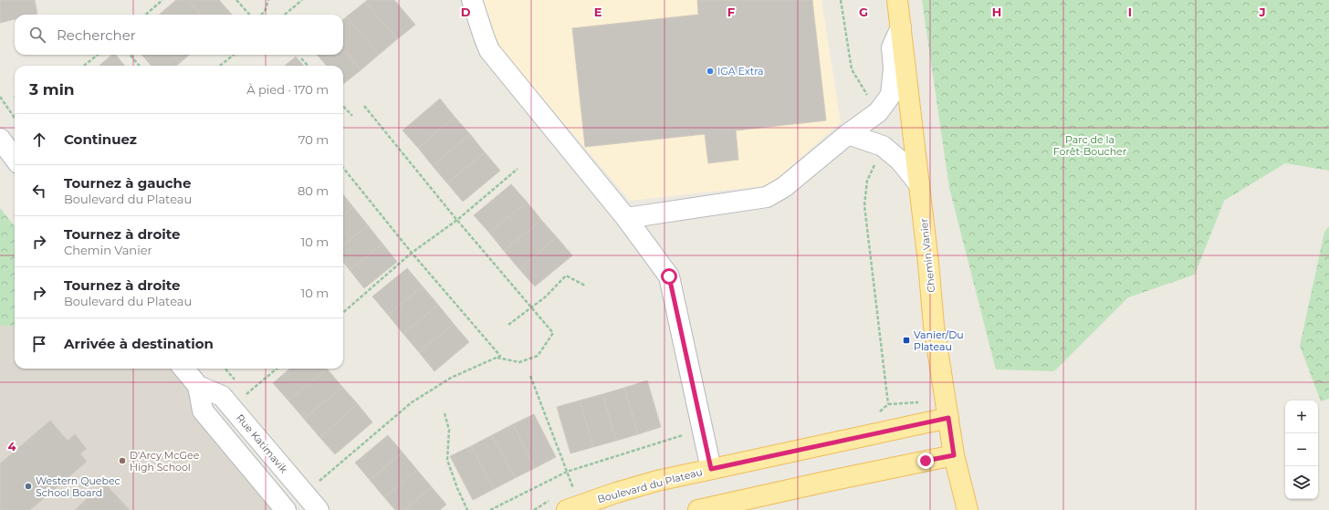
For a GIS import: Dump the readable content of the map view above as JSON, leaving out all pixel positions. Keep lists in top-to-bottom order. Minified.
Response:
{"streets":{"main road":["Chemin Vanier","Boulevard du Plateau"],"street":["Rue Katimavik"]},"crossings":[["Chemin Vanier","Boulevard du Plateau"]],"parks":["Parc de la Forêt-Boucher"],"places":{"other":["IGA Extra","D'Arcy McGee High School","Western Quebec School Board"],"transit":["Vanier/Du Plateau"]},"page":{"search":"Rechercher","heading":["3 min","À pied · 170 m"],"list":[["Continuez","70 m"],["Tournez à gauche","Boulevard du Plateau","80 m"],["Tournez à droite","Chemin Vanier","10 m"],["Tournez à droite","Boulevard du Plateau","10 m"],"Arrivée à destination"],"map_buttons":["+","−"]},"grid":{"columns":["D","E","F","G","H","I","J"],"rows":["4"]}}
